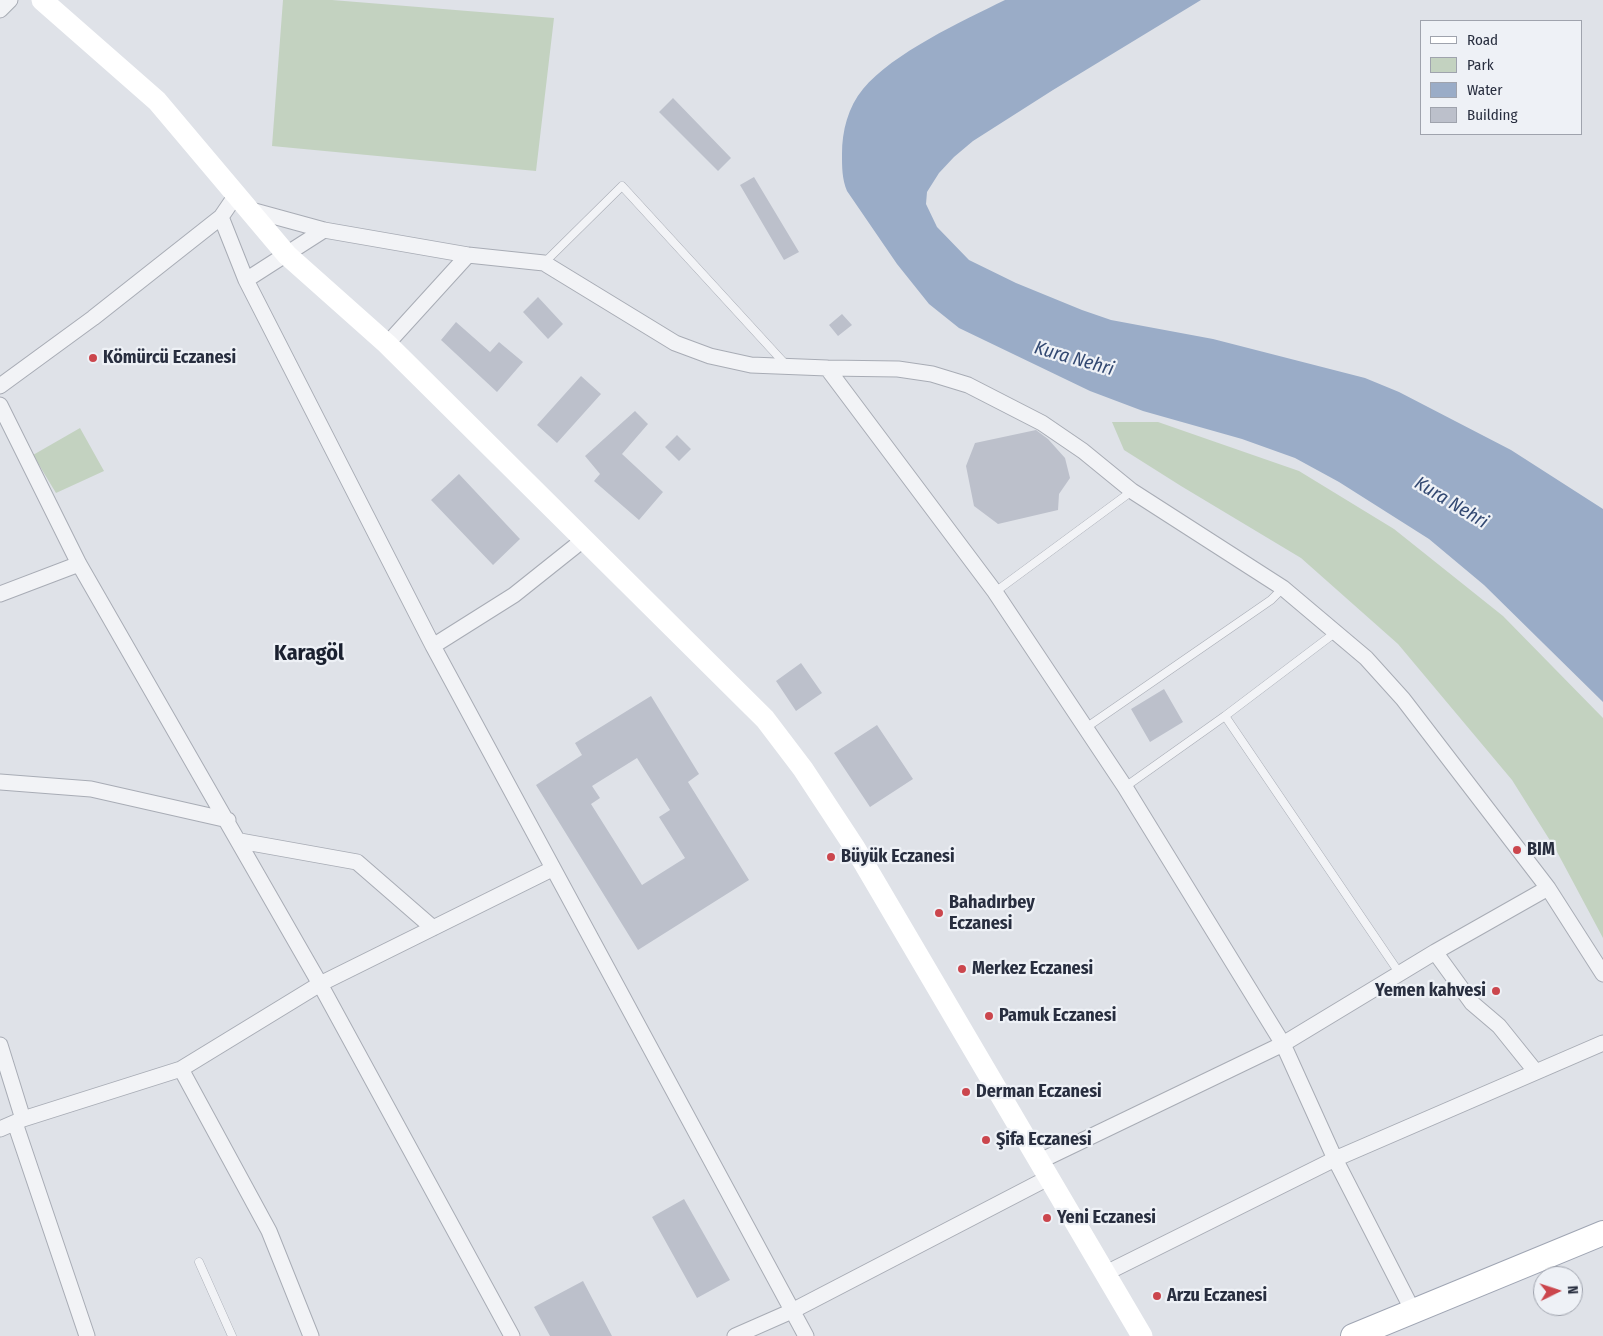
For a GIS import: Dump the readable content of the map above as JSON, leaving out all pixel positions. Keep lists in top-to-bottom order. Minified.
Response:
{"districts":["Karagöl"],"water":["Kura Nehri"],"places":["Kömürcü Eczanesi","BIM","Büyük Eczanesi","Bahadırbey Eczanesi","Merkez Eczanesi","Yemen kahvesi","Pamuk Eczanesi","Derman Eczanesi","Şifa Eczanesi","Yeni Eczanesi","Arzu Eczanesi"],"legend":["Road","Park","Water","Building"],"north":"right"}
